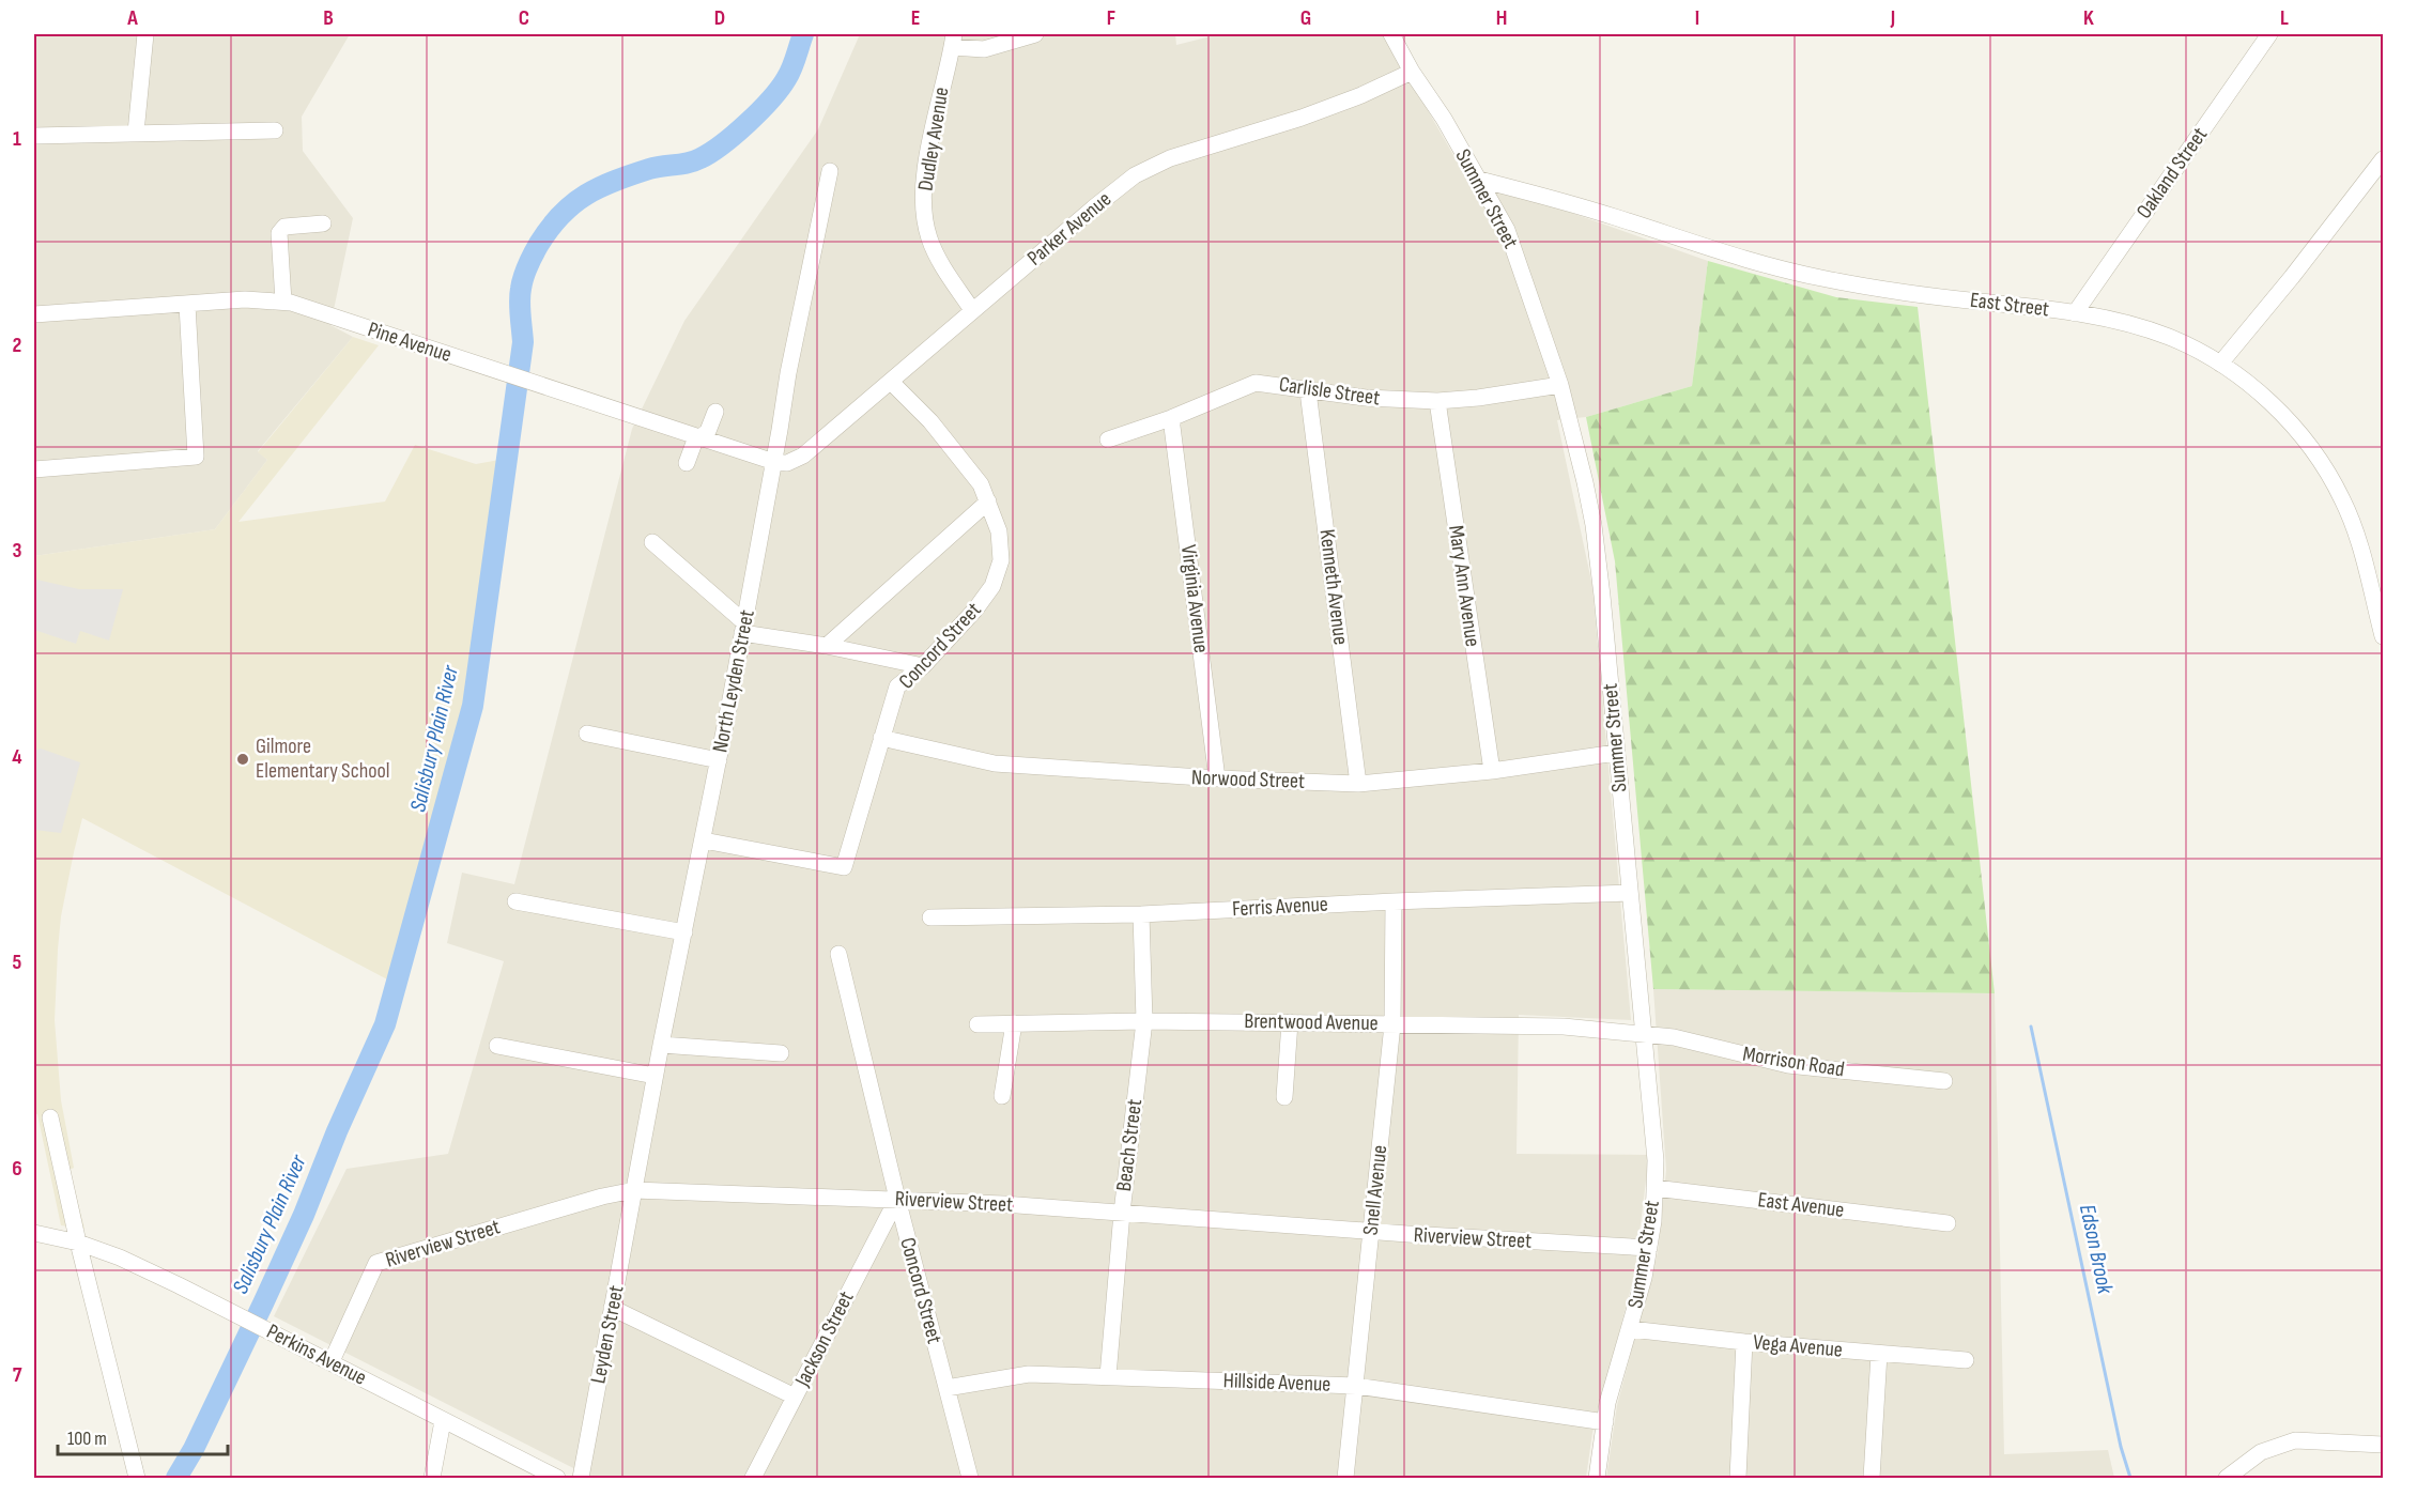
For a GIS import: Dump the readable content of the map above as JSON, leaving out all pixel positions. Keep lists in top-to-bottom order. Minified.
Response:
{"streets":{"street":["Dudley Avenue","Oakland Street","Summer Street","Parker Avenue","East Street","Pine Avenue","Carlisle Street","Mary Ann Avenue","Kenneth Avenue","Virginia Avenue","Concord Street","North Leyden Street","Norwood Street","Ferris Avenue","Brentwood Avenue","Morrison Road","Beach Street","Snell Avenue","Riverview Street","East Avenue","Leyden Street","Jackson Street","Vega Avenue","Perkins Avenue","Hillside Avenue"]},"crossings":[["Dudley Avenue","Parker Avenue"],["Oakland Street","East Street"],["Summer Street","Parker Avenue"],["Summer Street","East Street"],["Summer Street","Carlisle Street"],["Summer Street","Norwood Street"],["Summer Street","Ferris Avenue"],["Summer Street","Brentwood Avenue"],["Summer Street","Morrison Road"],["Summer Street","Riverview Street"],["Summer Street","East Avenue"],["Summer Street","Vega Avenue"],["Summer Street","Hillside Avenue"],["Parker Avenue","Pine Avenue"],["Parker Avenue","Concord Street"],["Parker Avenue","North Leyden Street"],["Pine Avenue","North Leyden Street"],["Carlisle Street","Mary Ann Avenue"],["Carlisle Street","Kenneth Avenue"],["Carlisle Street","Virginia Avenue"],["Mary Ann Avenue","Norwood Street"],["Kenneth Avenue","Norwood Street"],["Virginia Avenue","Norwood Street"],["Concord Street","North Leyden Street"],["Concord Street","Norwood Street"],["Concord Street","Riverview Street"],["Concord Street","Jackson Street"],["Concord Street","Hillside Avenue"],["North Leyden Street","Riverview Street"],["North Leyden Street","Leyden Street"],["Ferris Avenue","Beach Street"],["Ferris Avenue","Snell Avenue"],["Brentwood Avenue","Morrison Road"],["Brentwood Avenue","Beach Street"],["Brentwood Avenue","Snell Avenue"],["Beach Street","Riverview Street"],["Beach Street","Hillside Avenue"],["Snell Avenue","Riverview Street"],["Snell Avenue","Hillside Avenue"],["Riverview Street","Leyden Street"],["Riverview Street","Jackson Street"],["Riverview Street","Perkins Avenue"]],"water":["Salisbury Plain River","Edson Brook"],"places":["Gilmore Elementary School"],"scale_bar":"100 m","grid":{"columns":["A","B","C","D","E","F","G","H","I","J","K","L"],"rows":["1","2","3","4","5","6","7"]}}
